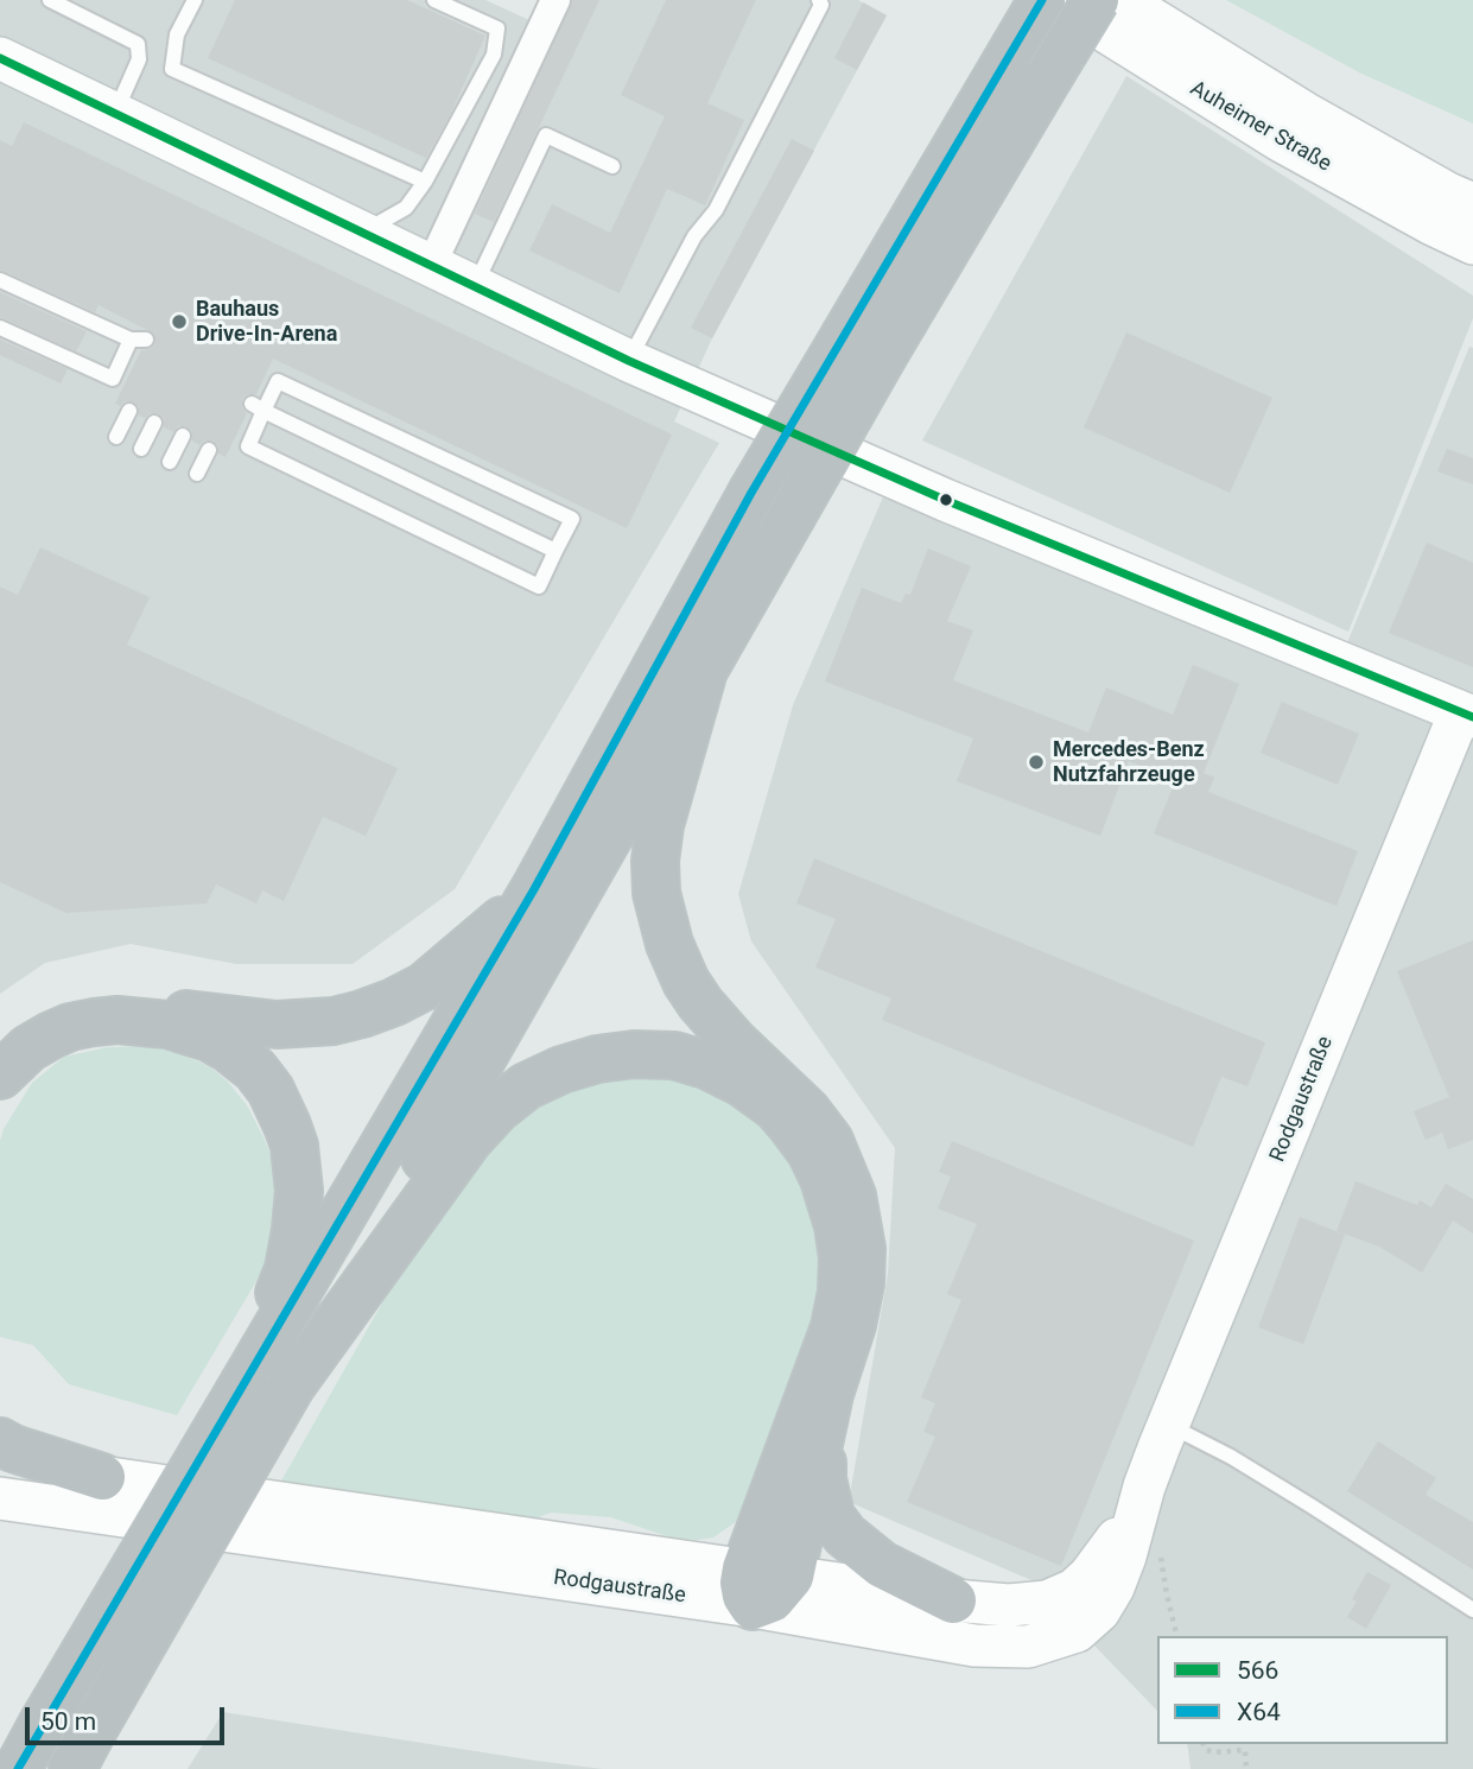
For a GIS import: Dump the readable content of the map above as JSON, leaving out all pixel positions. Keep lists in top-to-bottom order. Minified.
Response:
{"streets":{"street":["Auheimer Straße","Rodgaustraße"]},"places":["Bauhaus Drive-In-Arena","Mercedes-Benz Nutzfahrzeuge"],"lines":["transit line X64","transit line 566"],"legend":["566","X64"],"scale_bar":"50 m"}
